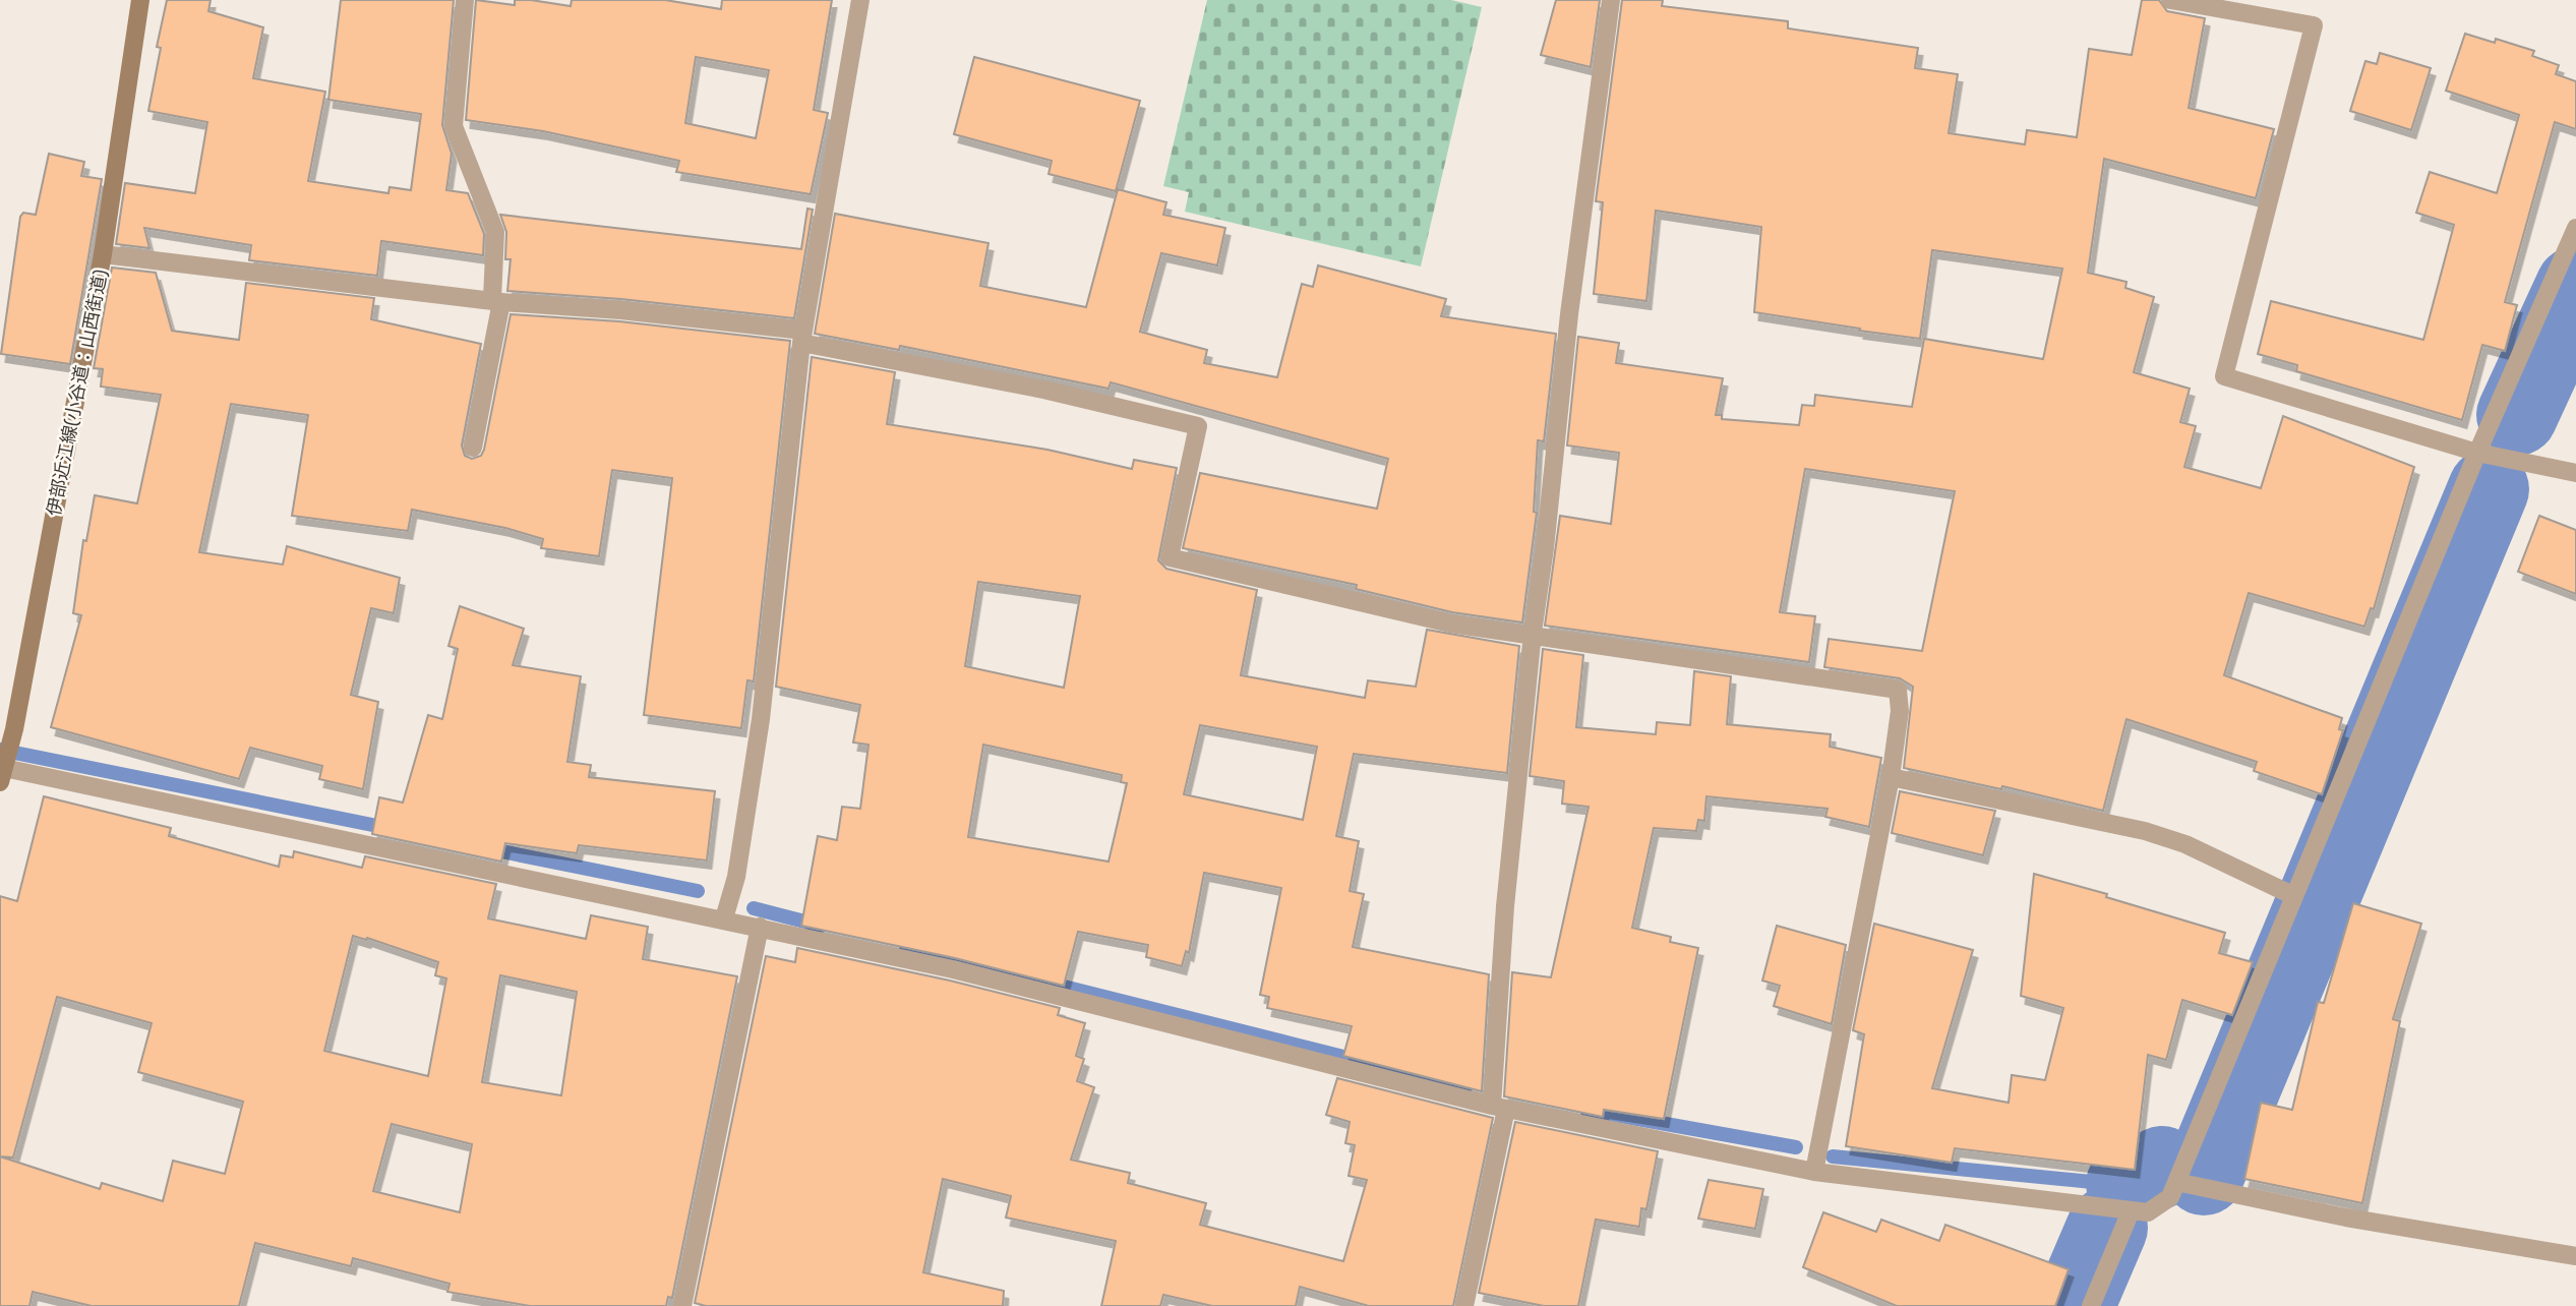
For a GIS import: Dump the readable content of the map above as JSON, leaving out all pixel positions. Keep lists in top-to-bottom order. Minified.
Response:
{"streets":{"main road":["伊部近江線(小谷道：山西街道)"]}}
